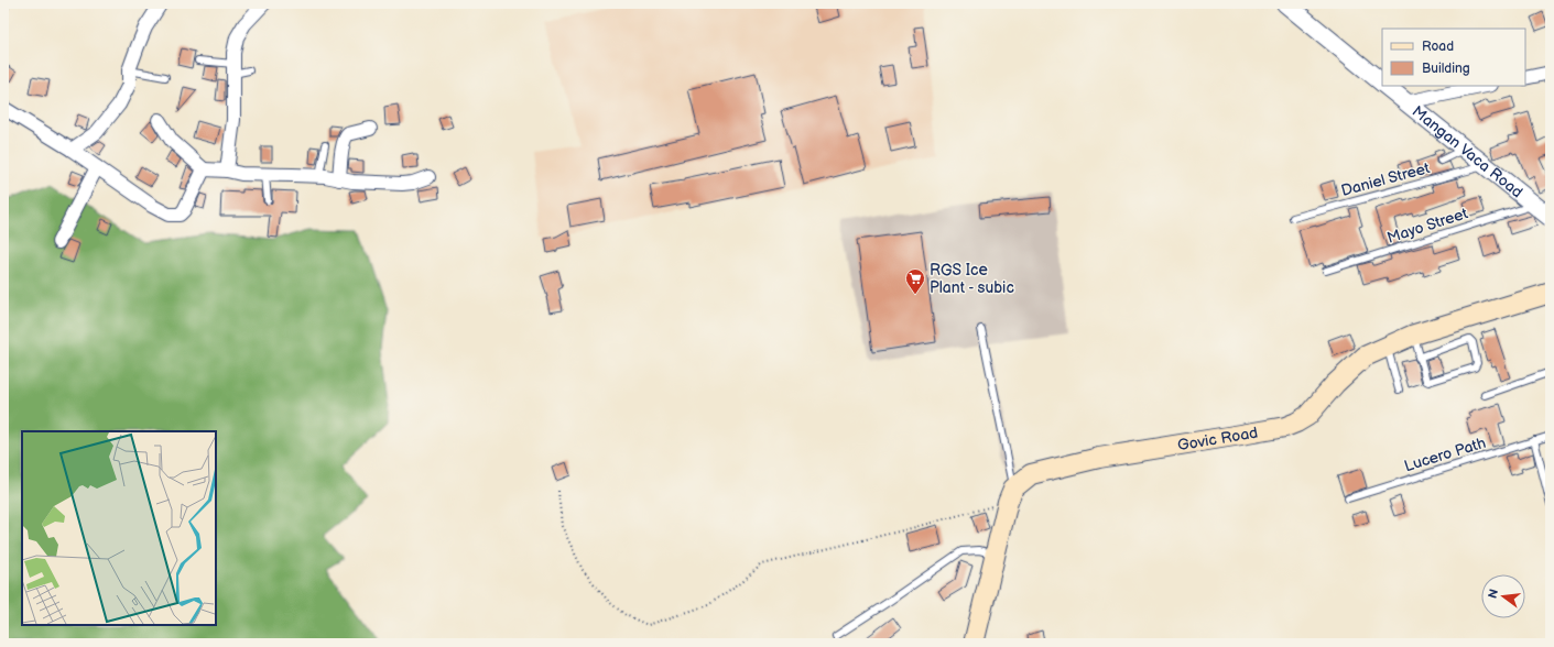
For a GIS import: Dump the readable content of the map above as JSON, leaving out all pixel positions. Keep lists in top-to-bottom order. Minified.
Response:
{"streets":{"main road":["Govic Road"],"street":["Mangan Vaca Road"],"lane":["Daniel Street","Mayo Street","Lucero Path"]},"crossings":[["Mangan Vaca Road","Daniel Street"],["Mangan Vaca Road","Mayo Street"]],"places":{"supermarket":["RGS Ice Plant - subic"]},"legend":["Road","Building"],"north":"left"}
